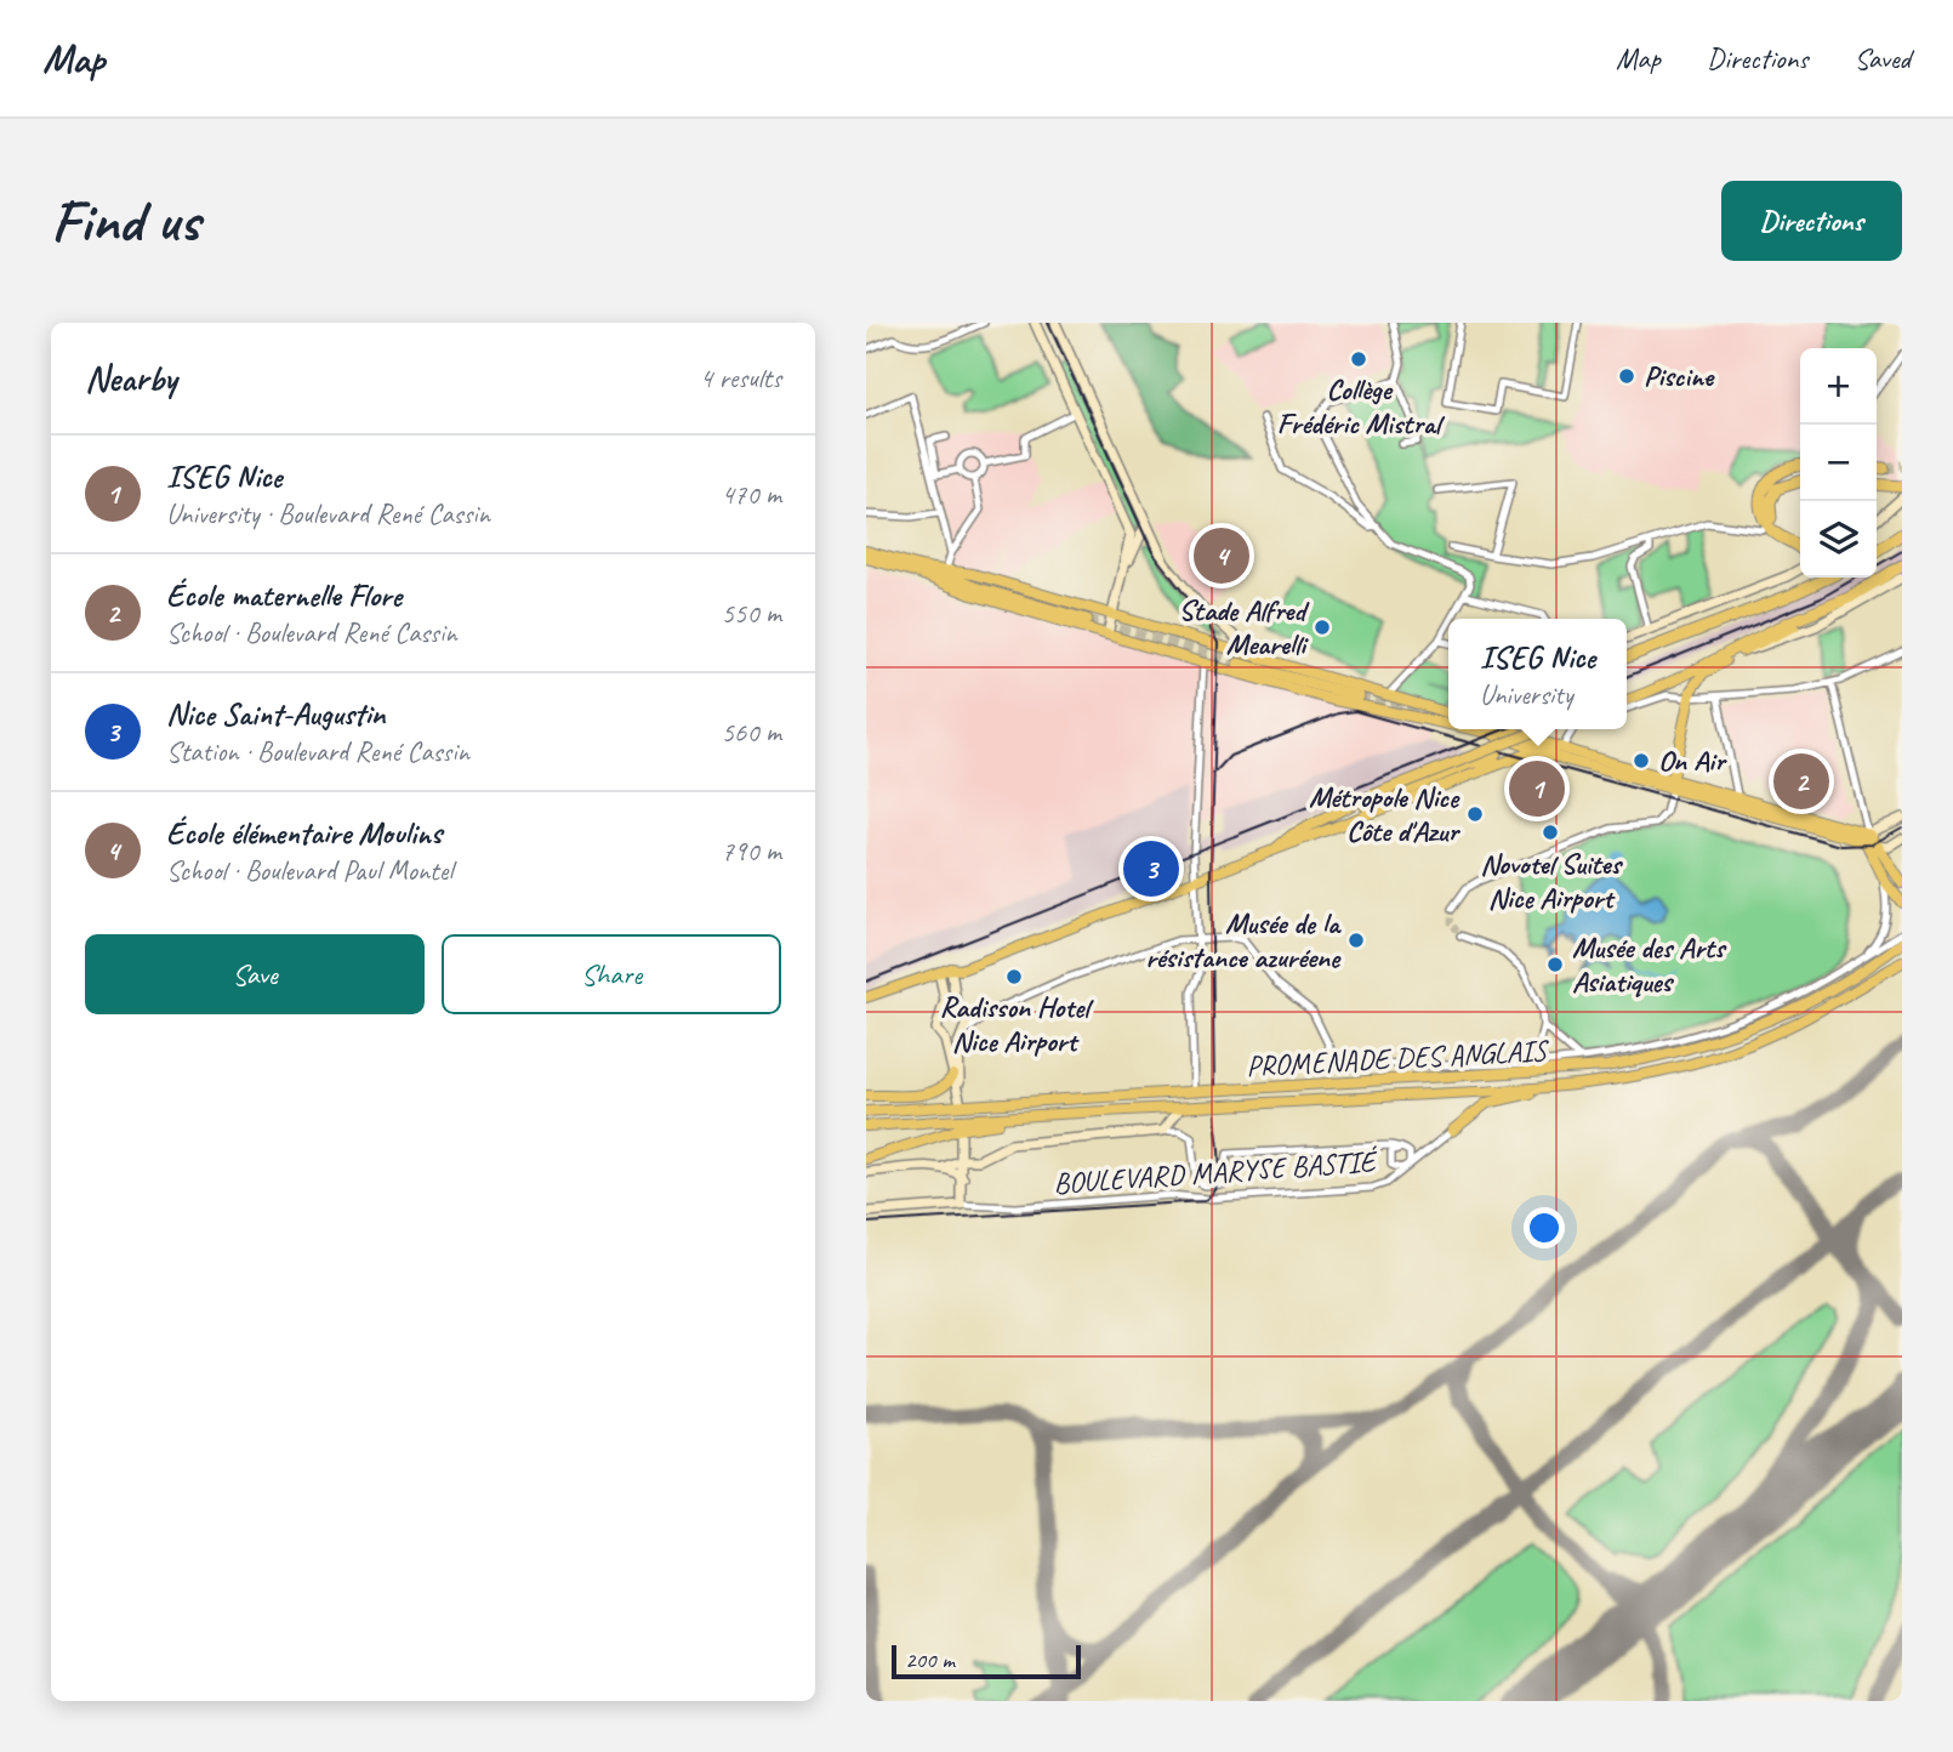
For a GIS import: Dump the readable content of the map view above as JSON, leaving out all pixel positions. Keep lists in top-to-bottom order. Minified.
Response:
{"streets":{"main road":["PROMENADE DES ANGLAIS"],"street":["BOULEVARD MARYSE BASTIÉ"]},"places":["Collège Frédéric Mistral","Piscine","Stade Alfred Mearelli","On Air","Métropole Nice Côte d'Azur","Novotel Suites Nice Airport","Musée de la résistance azuréene","Musée des Arts Asiatiques","Radisson Hotel Nice Airport"],"scale_bar":"200 m","page":{"header":"Map","nav":["Map","Directions","Saved"],"buttons":["Directions",["Save","Share"]],"title":"Find us","heading":["Nearby","4 results"],"map_buttons":["+","−"],"list":[{"mark":"1","name":"ISEG Nice","note":"University · Boulevard René Cassin","value":"470 m"},{"mark":"2","name":"École maternelle Flore","note":"School · Boulevard René Cassin","value":"550 m"},{"mark":"3","name":"Nice Saint-Augustin","note":"Station · Boulevard René Cassin","value":"560 m"},{"mark":"4","name":"École élémentaire Moulins","note":"School · Boulevard Paul Montel","value":"790 m"}],"pins":["4","2","1","3"],"popup":["ISEG Nice","University"],"scale":"200 m"}}
